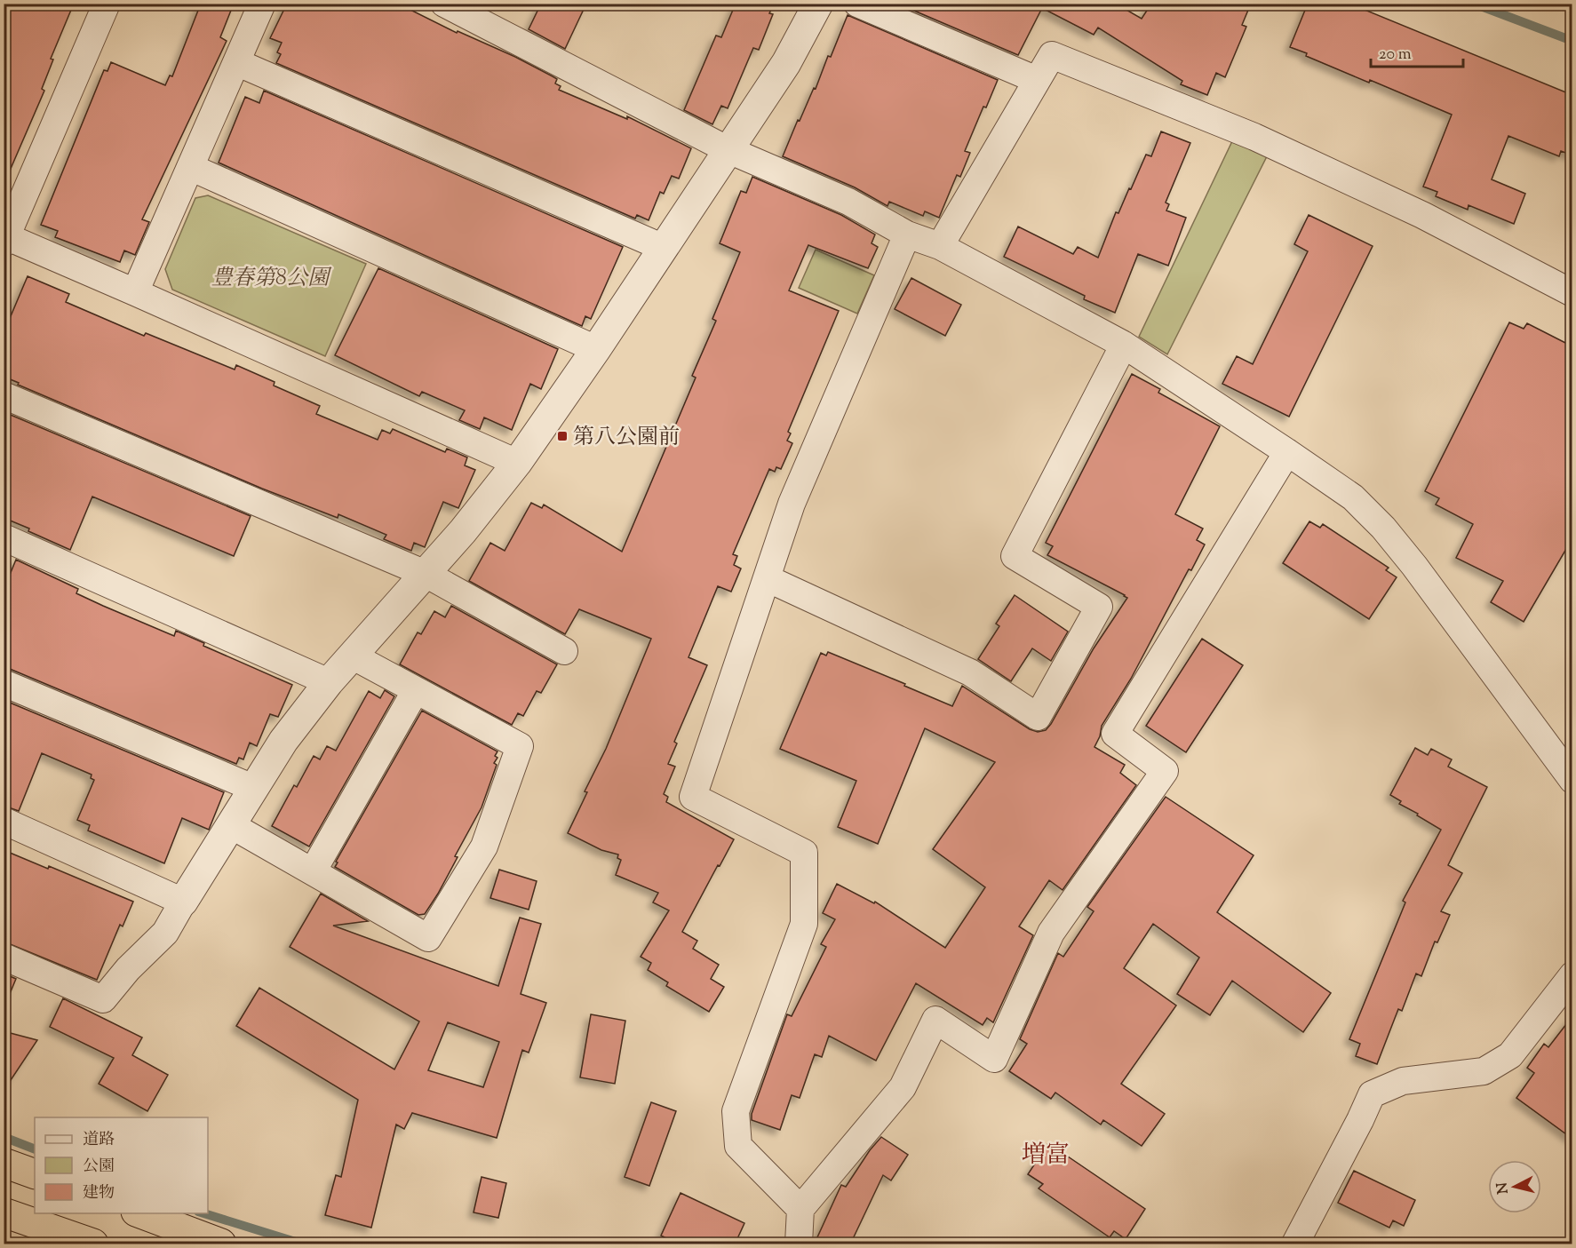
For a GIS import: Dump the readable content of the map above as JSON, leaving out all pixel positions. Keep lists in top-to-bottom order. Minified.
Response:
{"districts":["増富"],"parks":["豊春第8公園"],"places":{"transit":["第八公園前"]},"legend":["道路","公園","建物"],"scale_bar":"20 m","north":"left"}
